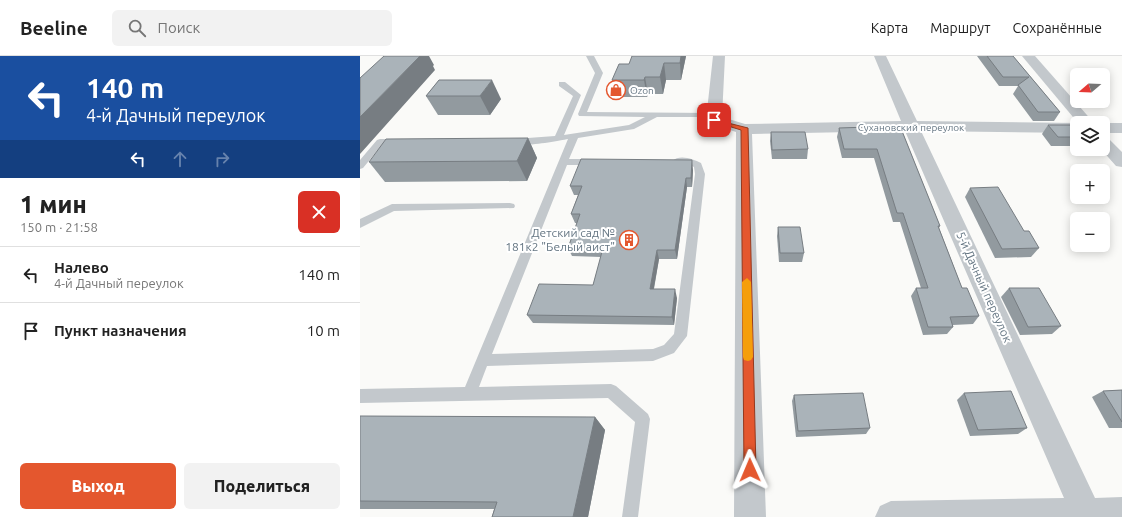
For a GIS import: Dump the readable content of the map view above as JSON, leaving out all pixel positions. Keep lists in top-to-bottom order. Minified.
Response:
{"streets":{"street":["Сухановский переулок","5-й Дачный переулок"]},"crossings":[["Сухановский переулок","5-й Дачный переулок"]],"places":{"shop":["Ozon"],"building":["Детский сад № 181к2 \"Белый аист\""]},"north":"left","page":{"header":"Beeline","search":"Поиск","nav":["Карта","Маршрут","Сохранённые"],"turn":["140 m","4-й Дачный переулок"],"map_buttons":["+","−"],"heading":["1 мин","150 m · 21:58"],"list":[{"name":"Налево","note":"4-й Дачный переулок","value":"140 m"},{"name":"Пункт назначения","value":"10 m"}],"buttons":["Выход","Поделиться"]}}
